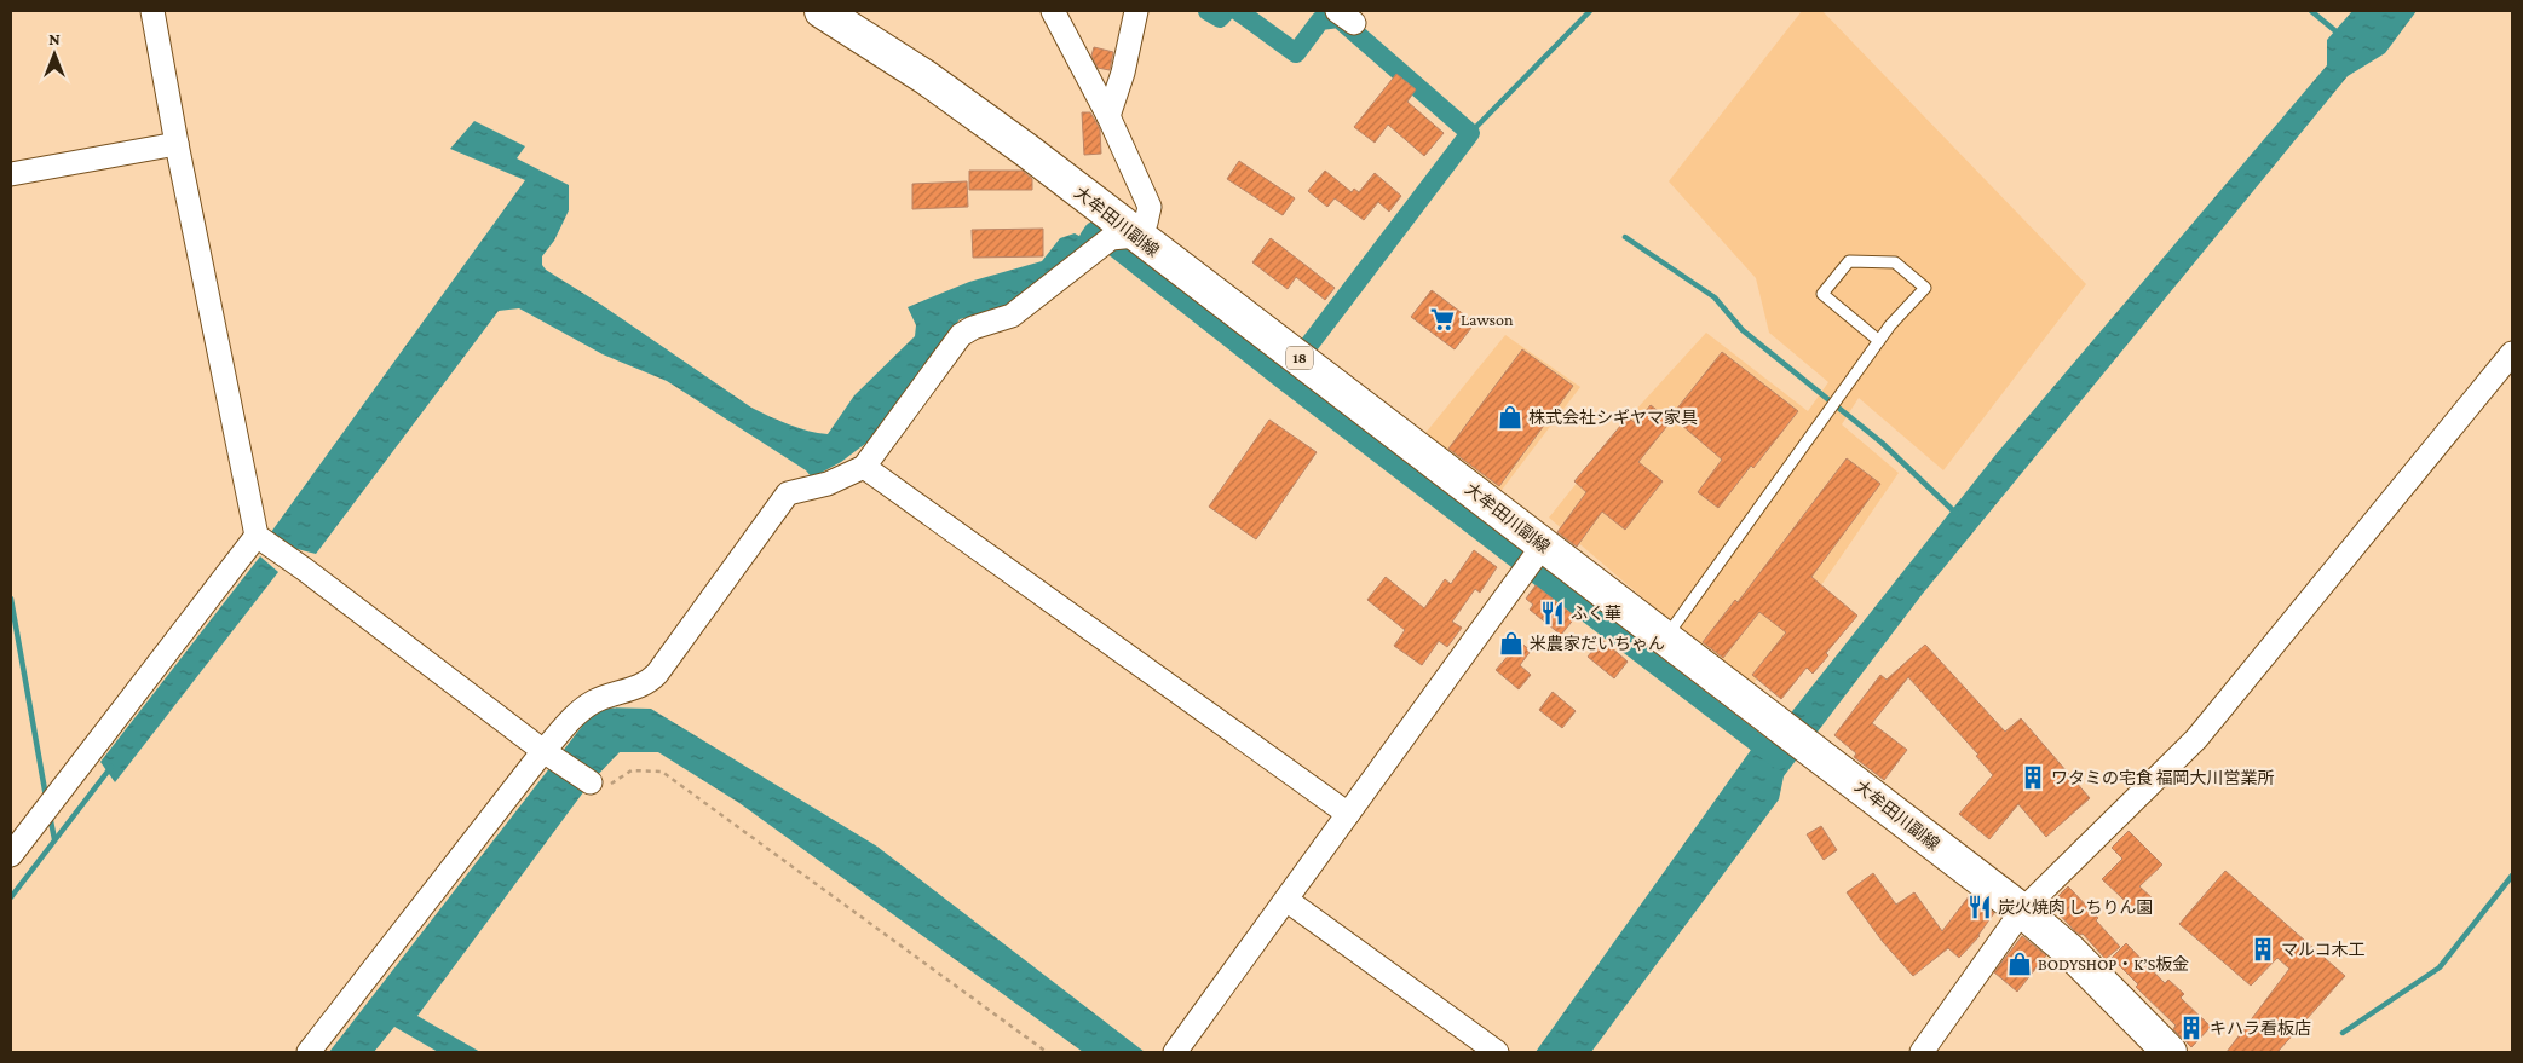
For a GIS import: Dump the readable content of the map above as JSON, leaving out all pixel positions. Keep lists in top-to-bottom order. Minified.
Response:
{"streets":{"main road":["大牟田川副線","18"]},"places":{"supermarket":["Lawson"],"shop":["株式会社シギヤマ家具","米農家だいちゃん","BODYSHOP・K’S板金"],"restaurant":["ふく華","炭火焼肉 しちりん園"],"building":["ワタミの宅食 福岡大川営業所","マルコ木工","キハラ看板店"]},"north":"top"}
